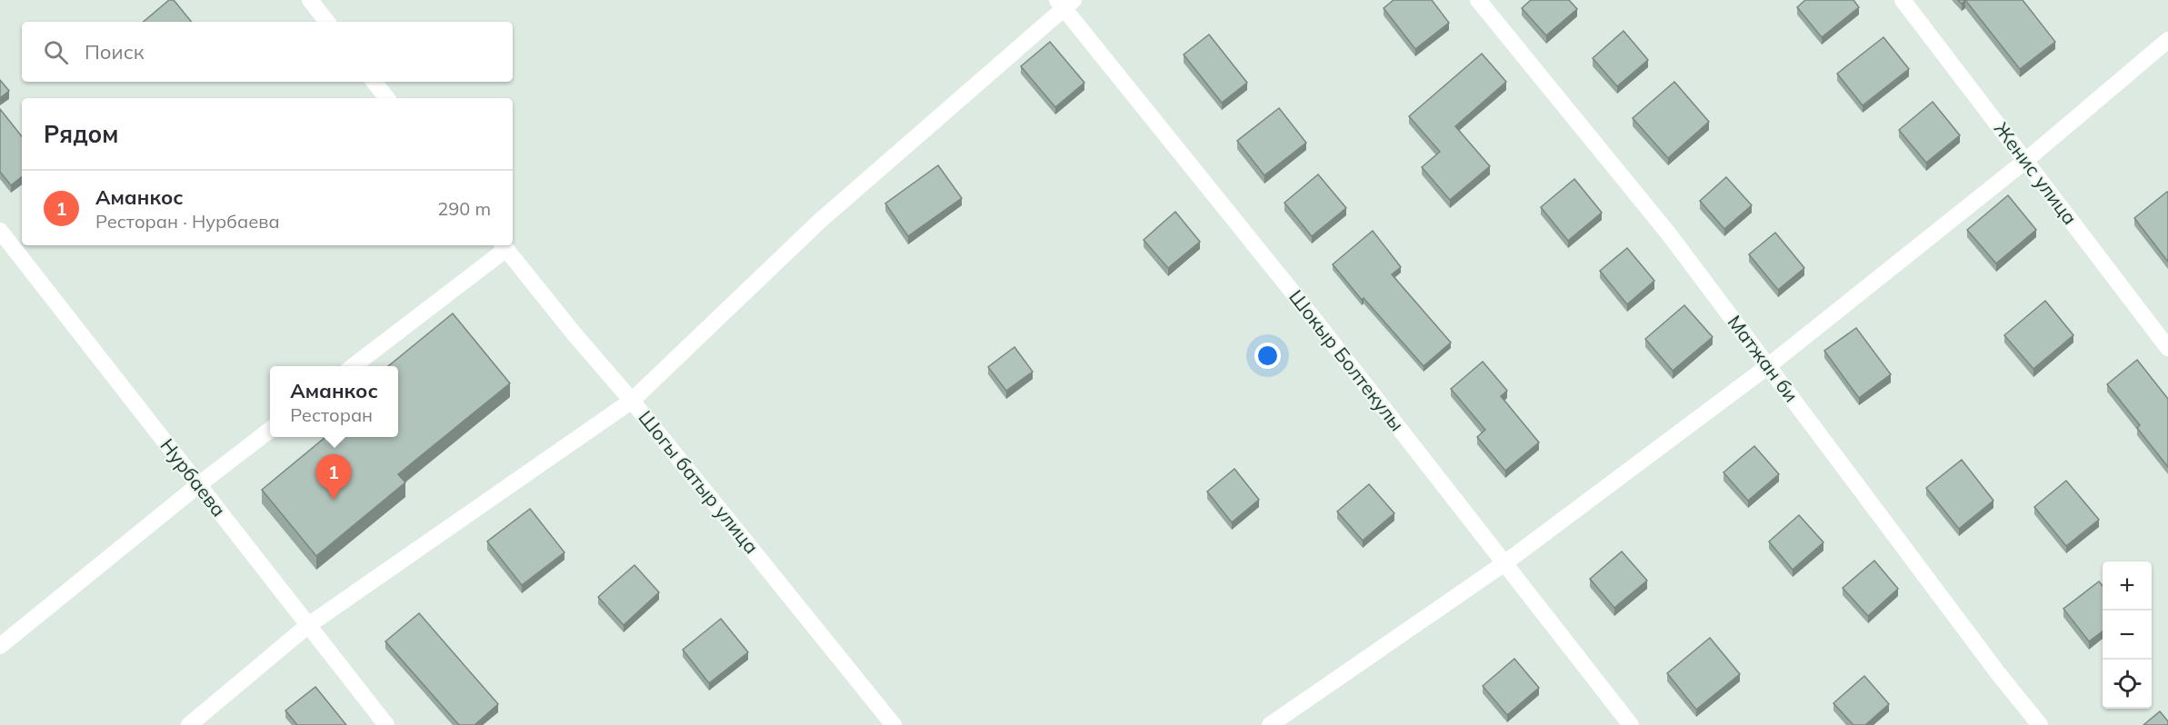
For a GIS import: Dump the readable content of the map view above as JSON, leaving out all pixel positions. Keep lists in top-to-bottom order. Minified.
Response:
{"streets":{"street":["Женис улица","Матжан би","Шокыр Болтекулы","Нурбаева","Шогы батыр улица"]},"page":{"search":"Поиск","heading":"Рядом","list":[{"mark":"1","name":"Аманкос","note":"Ресторан · Нурбаева","value":"290 m"}],"popup":["Аманкос","Ресторан"],"pins":"1","map_buttons":["+","−"]}}
